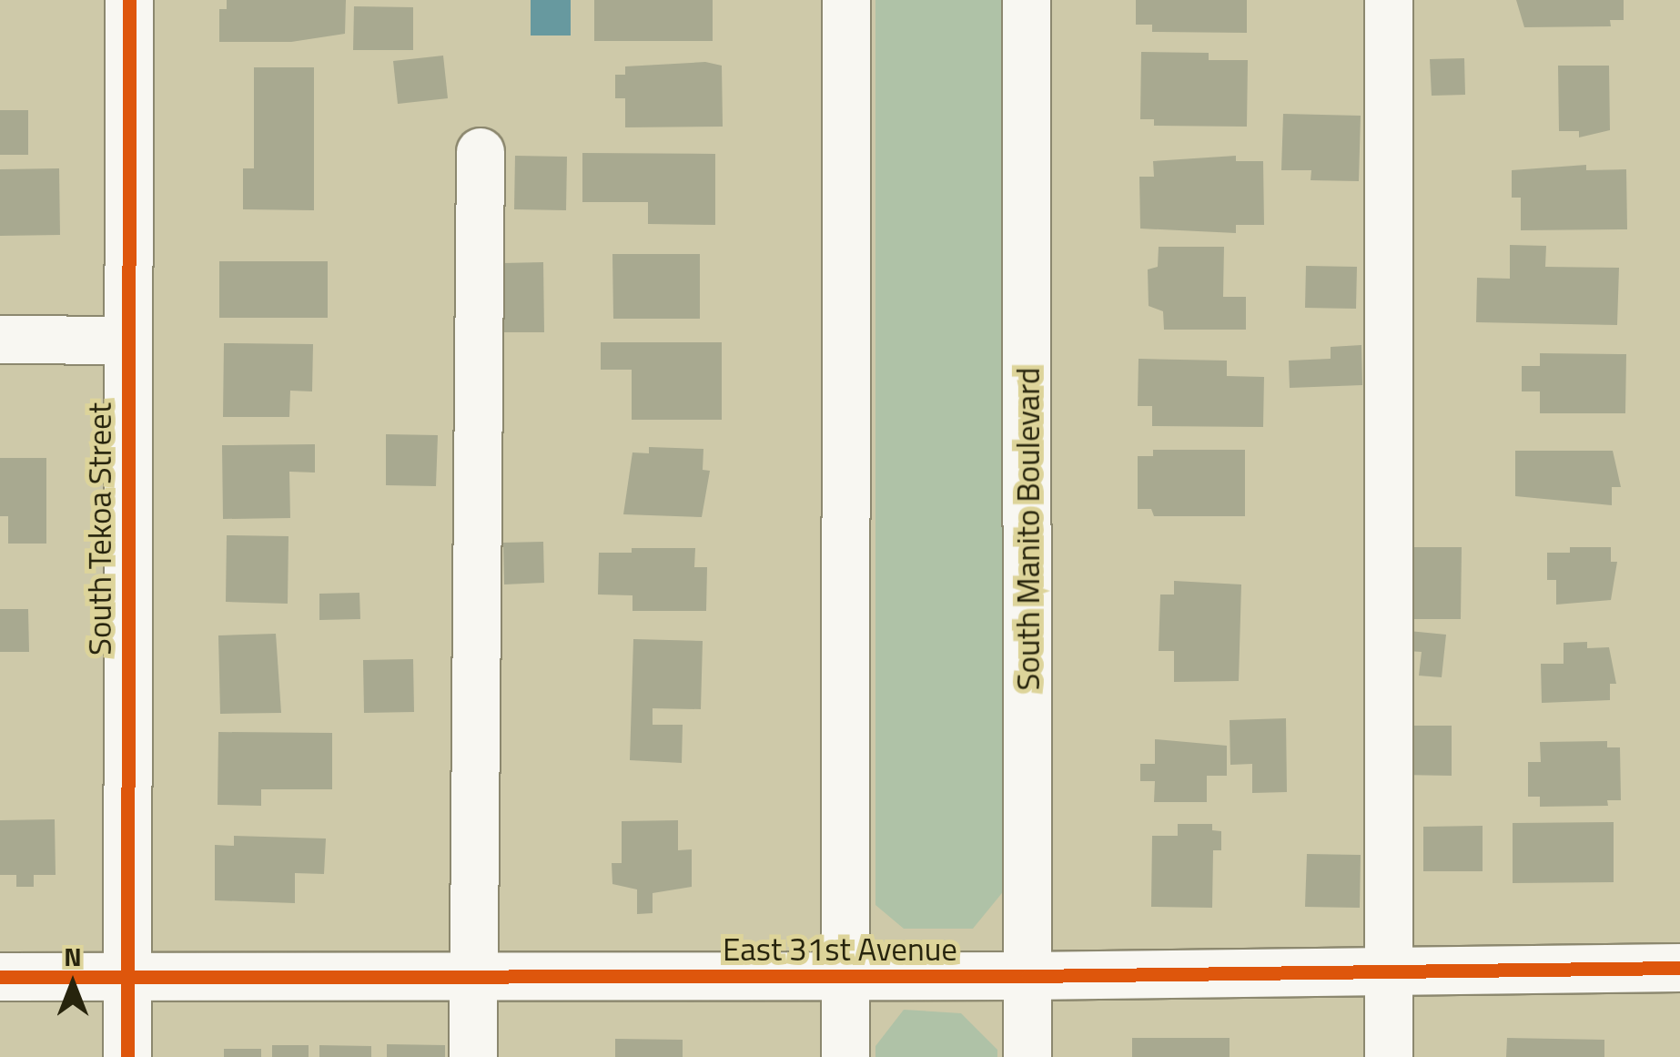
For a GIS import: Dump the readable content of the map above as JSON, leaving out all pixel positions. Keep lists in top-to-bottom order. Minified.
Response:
{"streets":{"street":["South Tekoa Street","South Manito Boulevard","East 31st Avenue"]},"crossings":[["South Tekoa Street","East 31st Avenue"],["South Manito Boulevard","East 31st Avenue"]],"north":"top"}
